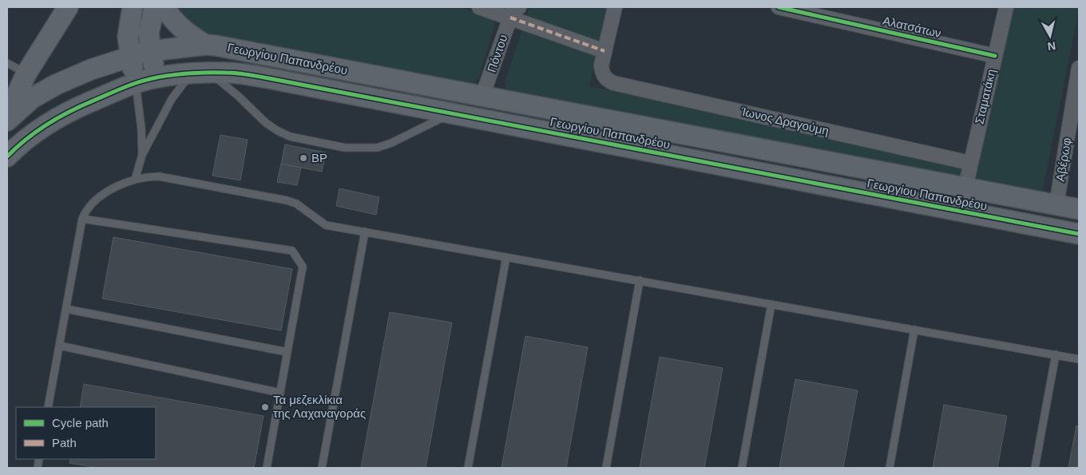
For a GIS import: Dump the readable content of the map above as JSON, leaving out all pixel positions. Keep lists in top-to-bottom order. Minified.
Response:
{"streets":{"street":["Αλατσάτων","Πόντου","Γεωργίου Παπανδρέου","Σταματάκη","Ίωνος Δραγούμη","Αβέρωφ"]},"crossings":[["Αλατσάτων","Σταματάκη"],["Πόντου","Γεωργίου Παπανδρέου"],["Γεωργίου Παπανδρέου","Σταματάκη"],["Γεωργίου Παπανδρέου","Αβέρωφ"],["Σταματάκη","Ίωνος Δραγούμη"]],"places":["BP","Τα μεζεκλίκια της Λαχαναγοράς"],"legend":["Cycle path","Path"],"north":"bottom"}
